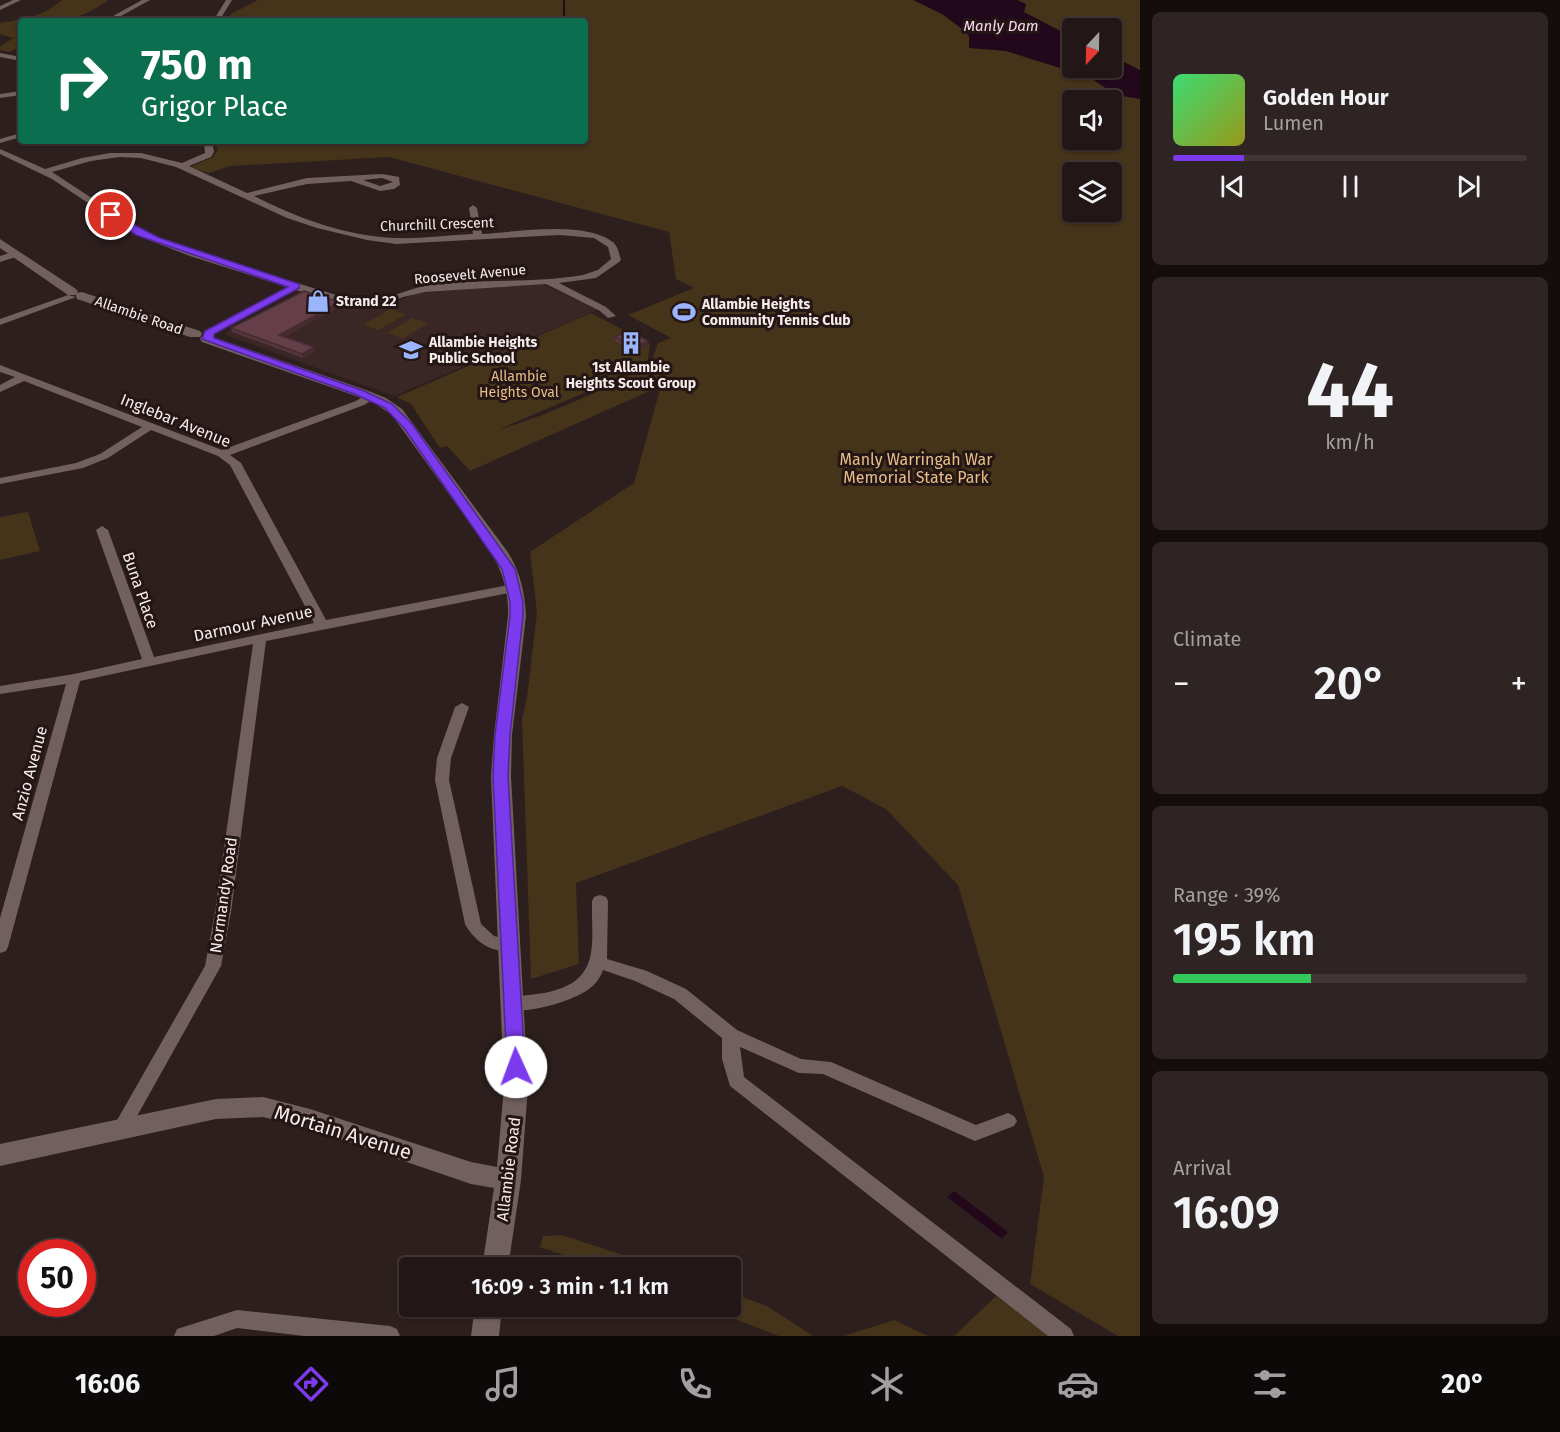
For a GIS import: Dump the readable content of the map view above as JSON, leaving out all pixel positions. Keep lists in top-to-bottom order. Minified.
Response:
{"streets":{"main road":["Allambie Road","Mortain Avenue"],"street":["Churchill Crescent","Roosevelt Avenue","Inglebar Avenue","Buna Place","Darmour Avenue","Anzio Avenue","Normandy Road"]},"crossings":[["Churchill Crescent","Roosevelt Avenue"],["Allambie Road","Darmour Avenue"],["Allambie Road","Mortain Avenue"],["Inglebar Avenue","Darmour Avenue"],["Buna Place","Darmour Avenue"],["Darmour Avenue","Anzio Avenue"],["Darmour Avenue","Normandy Road"],["Normandy Road","Mortain Avenue"]],"water":["Manly Dam"],"parks":["Allambie Heights Oval","Manly Warringah War Memorial State Park"],"places":{"shop":["Strand 22"],"sports":["Allambie Heights Community Tennis Club"],"building":["1st Allambie Heights Scout Group"],"school or university":["Allambie Heights Public School"]},"north":"bottom","page":{"turn":["750 m","Grigor Place"],"song":["Golden Hour","Lumen"],"tile":[["44","km/h"],"Climate",["Range · 39%","195 km"],["Arrival","16:09"]],"heat":["−","20°","+"],"limit":"50","trip":"16:09 · 3 min · 1.1 km","tabs":["16:06","20°"]}}
